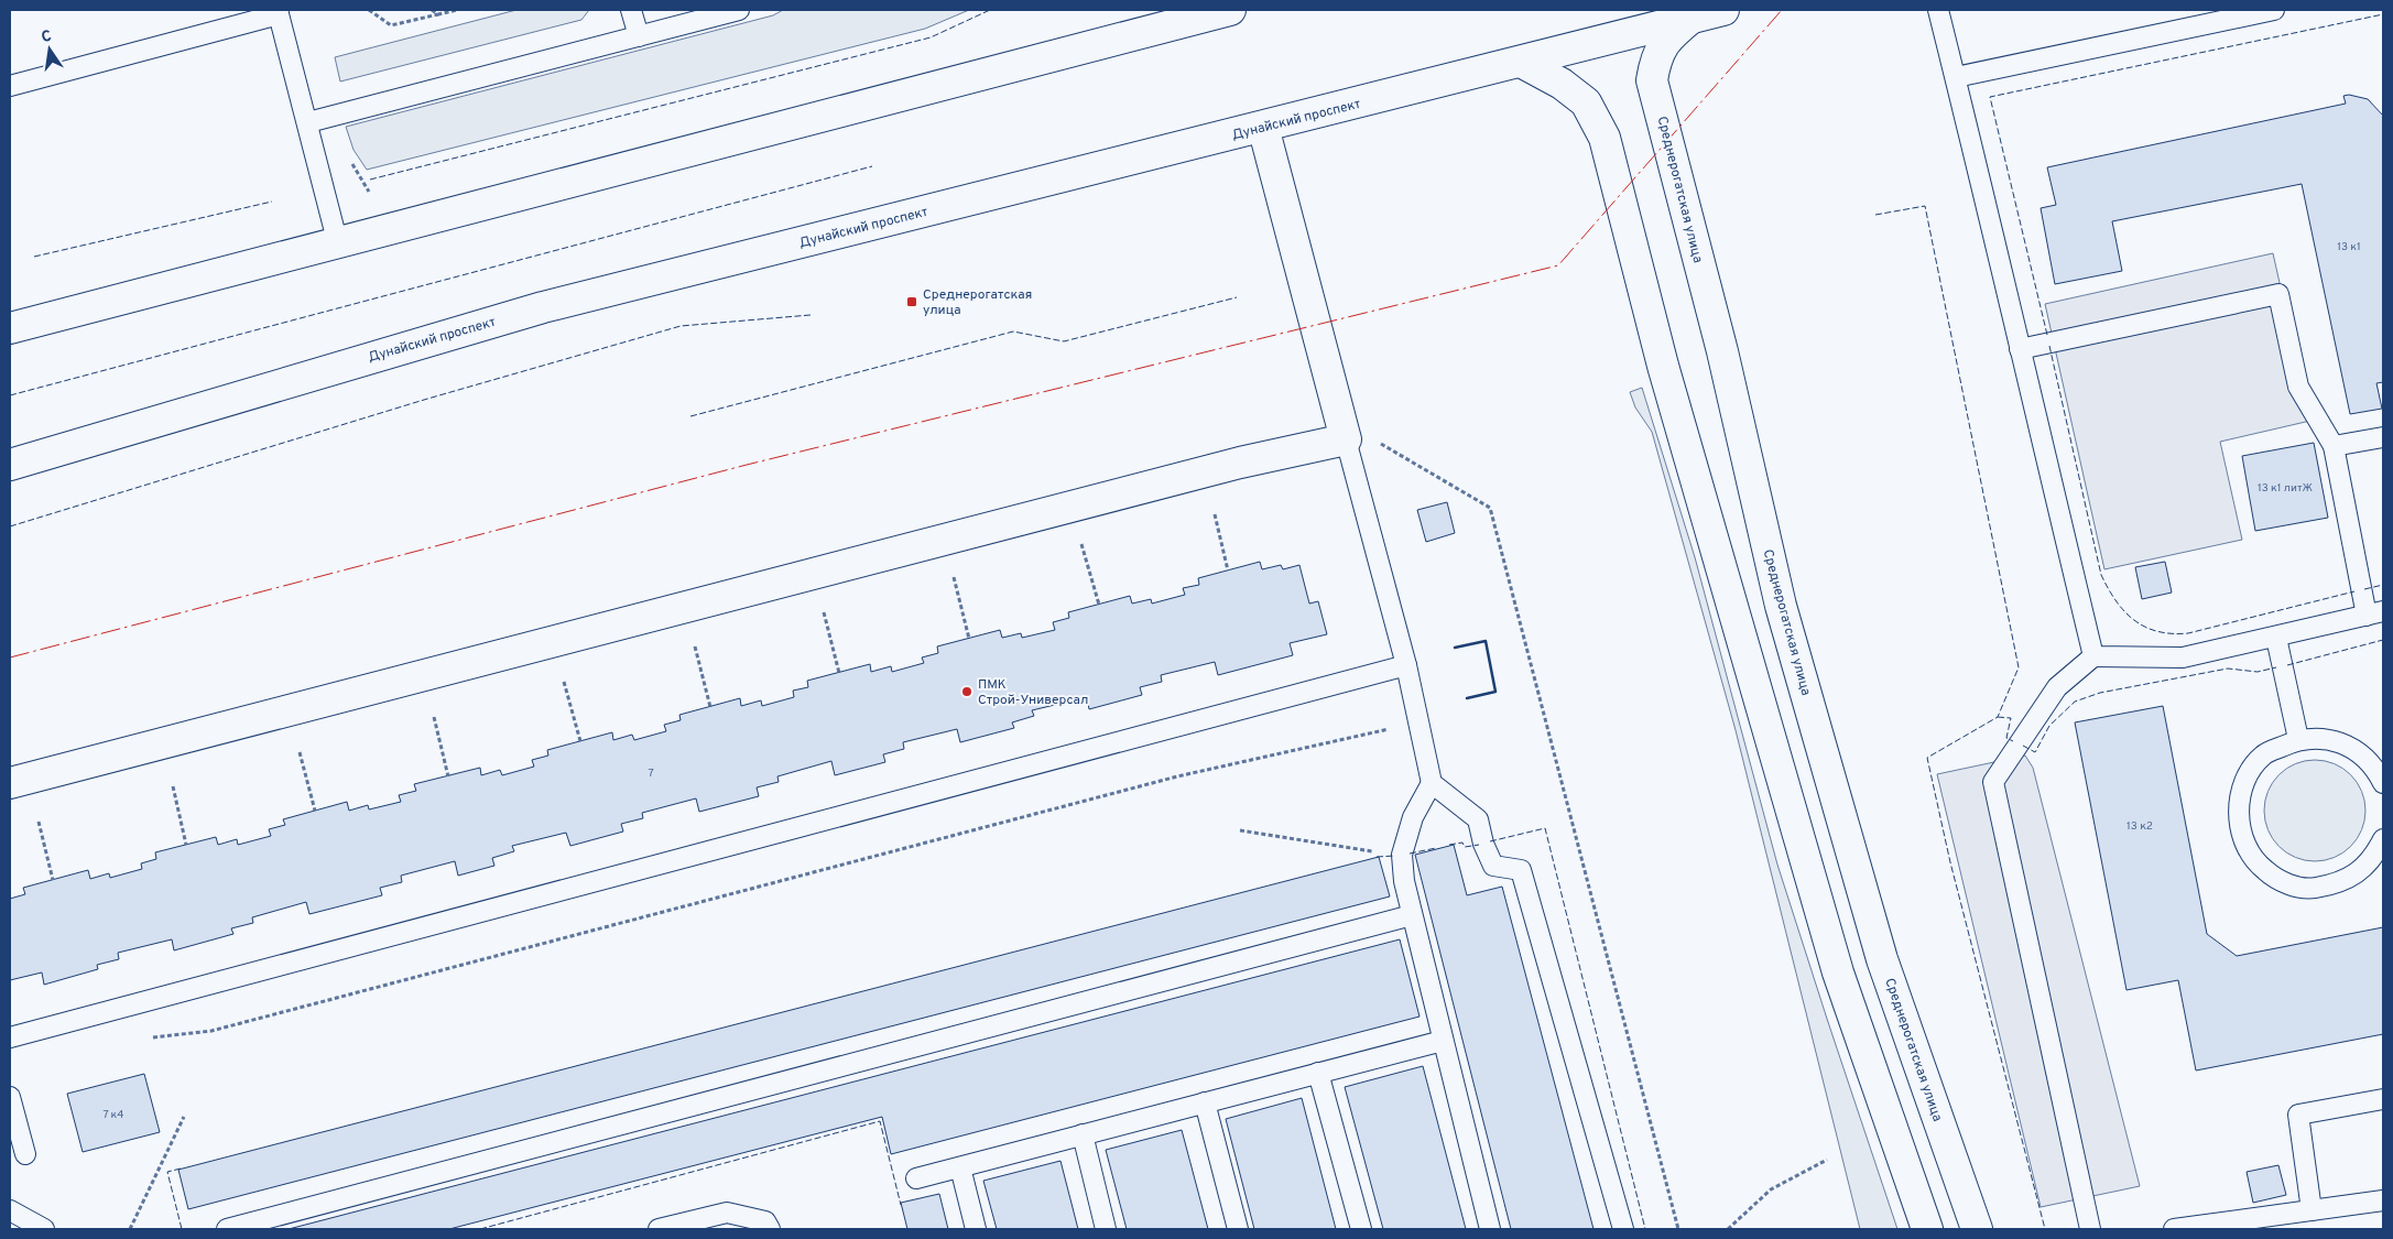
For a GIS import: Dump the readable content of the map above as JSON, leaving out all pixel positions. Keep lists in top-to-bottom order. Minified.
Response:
{"streets":{"street":["Дунайский проспект","Среднерогатская улица"]},"crossings":[["Дунайский проспект","Среднерогатская улица"]],"places":{"transit":["Среднерогатская улица"],"other":["ПМК Строй-Универсал"]},"house_numbers":["13 к1","13 к1 литЖ","7","13 к2","7 к4"],"north":"top"}
